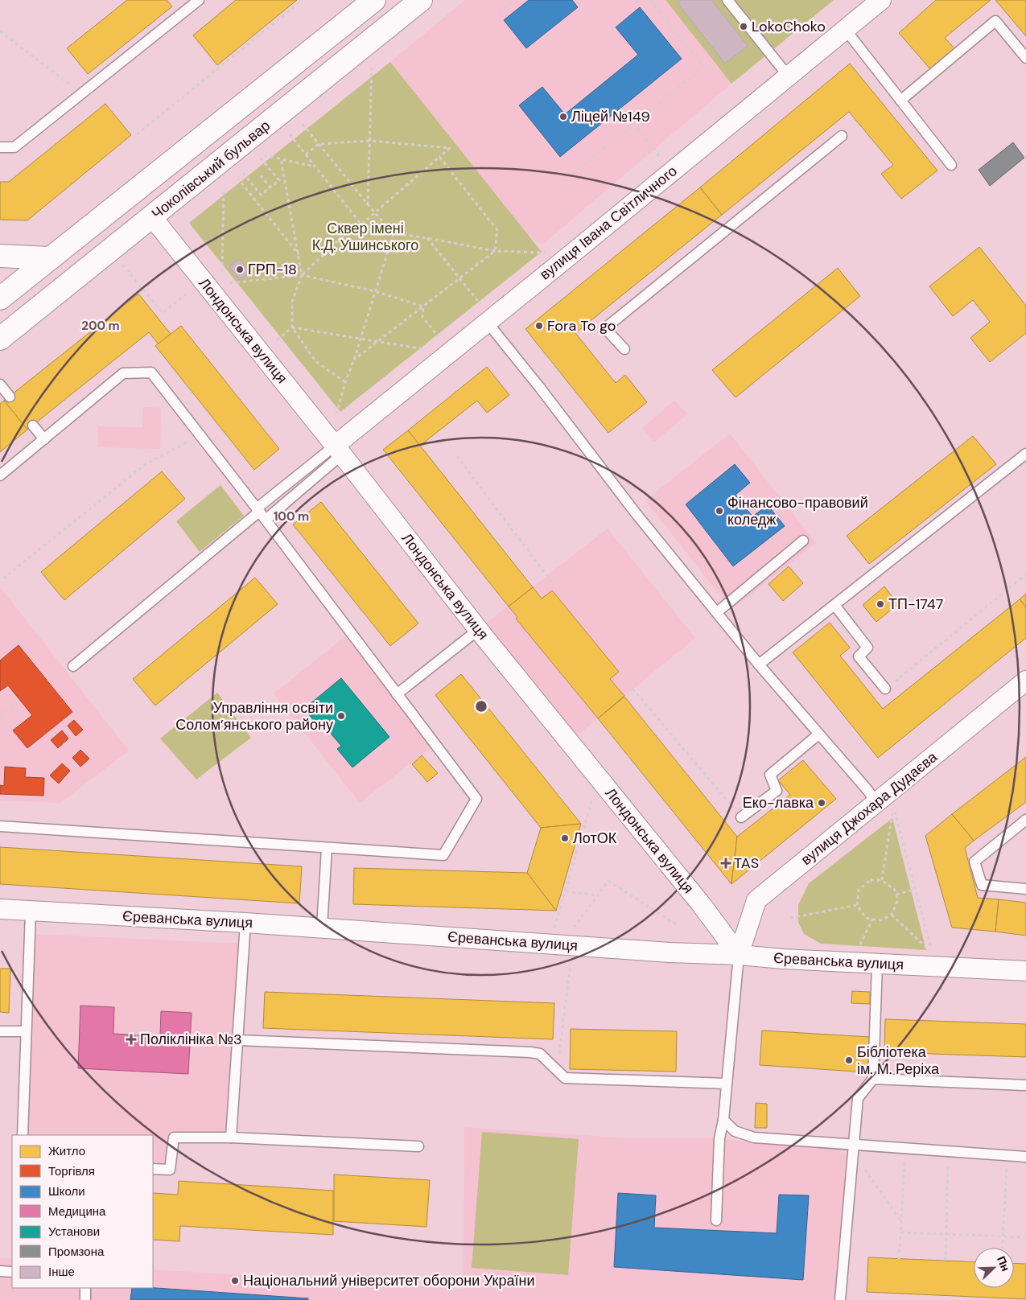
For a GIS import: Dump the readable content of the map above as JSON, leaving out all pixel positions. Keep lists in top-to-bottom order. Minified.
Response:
{"streets":{"main road":["Чоколівський бульвар"],"street":["вулиця Івана Світличного","Лондонська вулиця","вулиця Джохара Дудаєва","Єреванська вулиця"]},"crossings":[["Чоколівський бульвар","Лондонська вулиця"],["вулиця Івана Світличного","Лондонська вулиця"],["Лондонська вулиця","вулиця Джохара Дудаєва"],["Лондонська вулиця","Єреванська вулиця"],["вулиця Джохара Дудаєва","Єреванська вулиця"]],"parks":["Сквер імені К.Д. Ушинського"],"places":{"other":["LokoChoko","Ліцей №149","ГРП-18","Fora To go","Фінансово-правовий коледж","ТП-1747","Управління освіти Солом’янського району","Еко-лавка","ЛотОК","Бібліотека ім. М. Реріха","Національний університет оборони України"],"health":["TAS","Поліклініка №3"]},"legend":["Житло","Торгівля","Школи","Медицина","Установи","Промзона","Інше"],"north":"top right","rings":["200 m","100 m"]}
